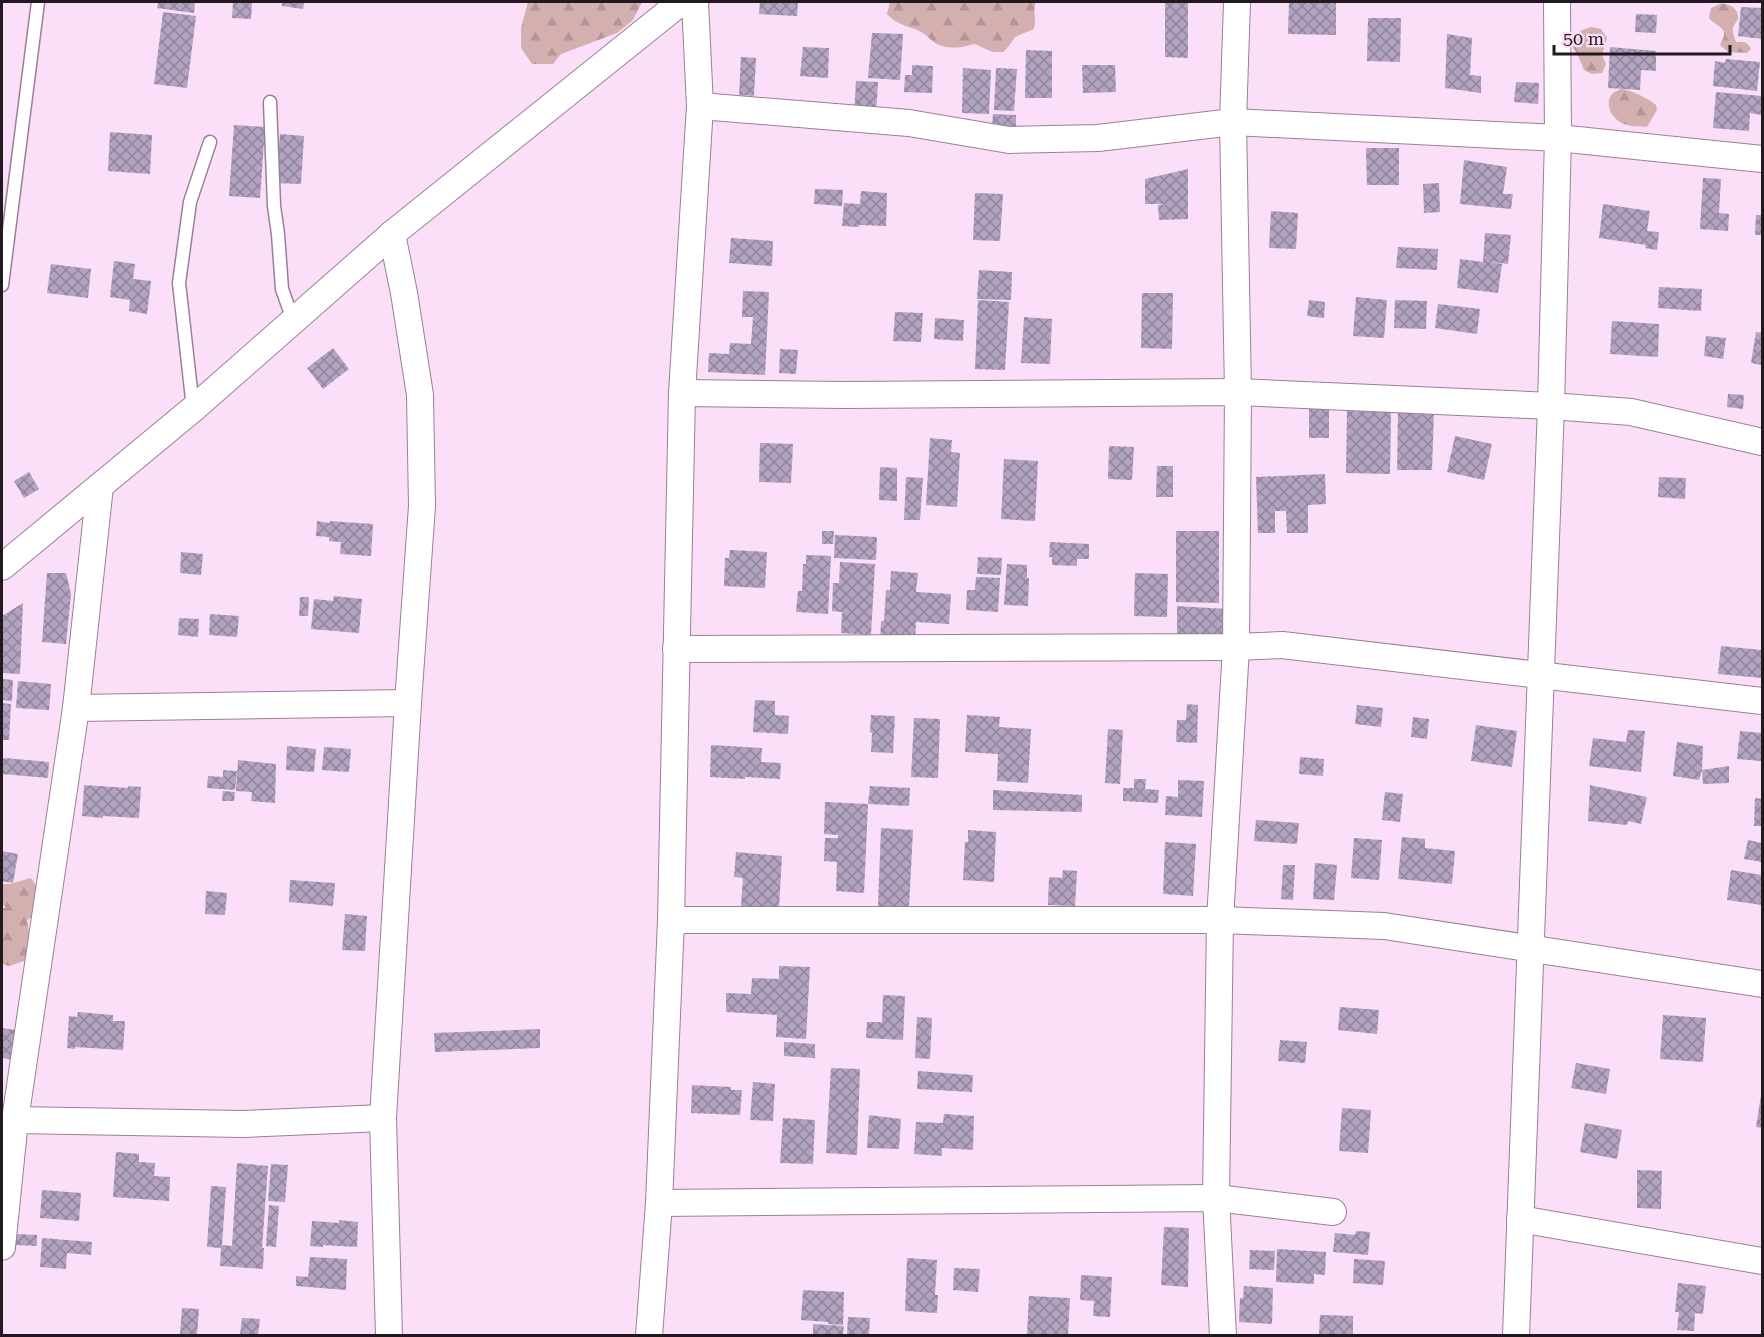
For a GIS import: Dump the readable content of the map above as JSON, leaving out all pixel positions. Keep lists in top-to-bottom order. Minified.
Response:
{"scale_bar":"50 m"}
